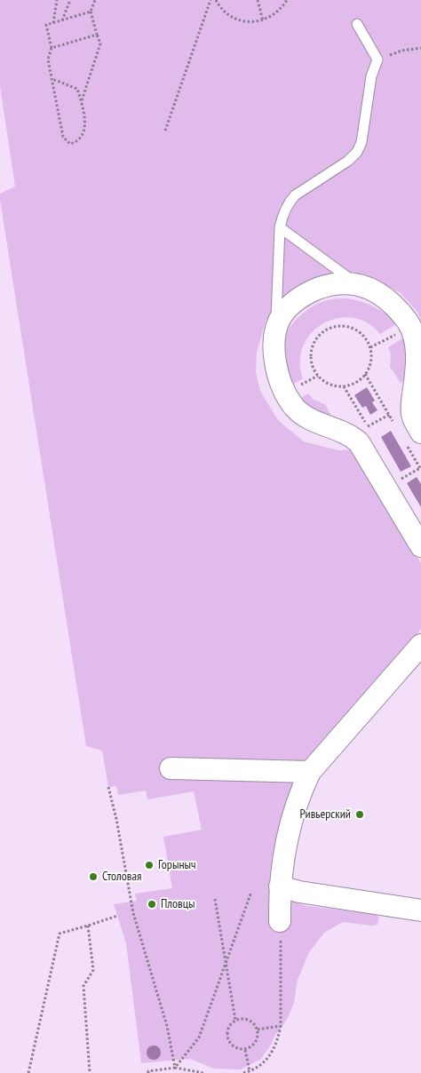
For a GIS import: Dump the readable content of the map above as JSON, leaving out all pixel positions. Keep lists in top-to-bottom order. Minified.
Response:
{"places":["Ривьерский","Горыныч","Столовая","Пловцы"]}
